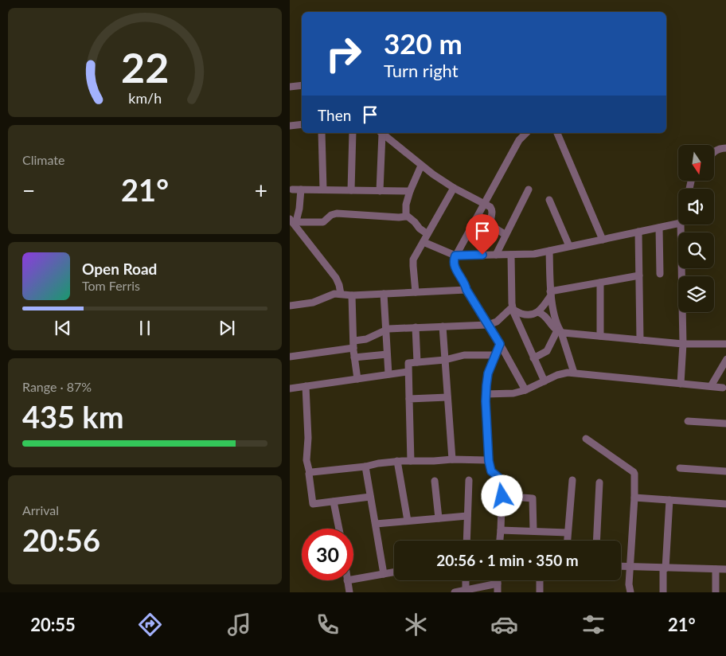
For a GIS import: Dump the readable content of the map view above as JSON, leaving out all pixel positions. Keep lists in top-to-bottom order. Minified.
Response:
{"north":"bottom","page":{"turn":["320 m","Turn right"],"then":"Then","tile":["Climate",["Range · 87%","435 km"],["Arrival","20:56"]],"heat":["−","21°","+"],"song":["Open Road","Tom Ferris"],"limit":"30","trip":"20:56 · 1 min · 350 m","tabs":["20:55","21°"],"gauge":["22","km/h"]}}
